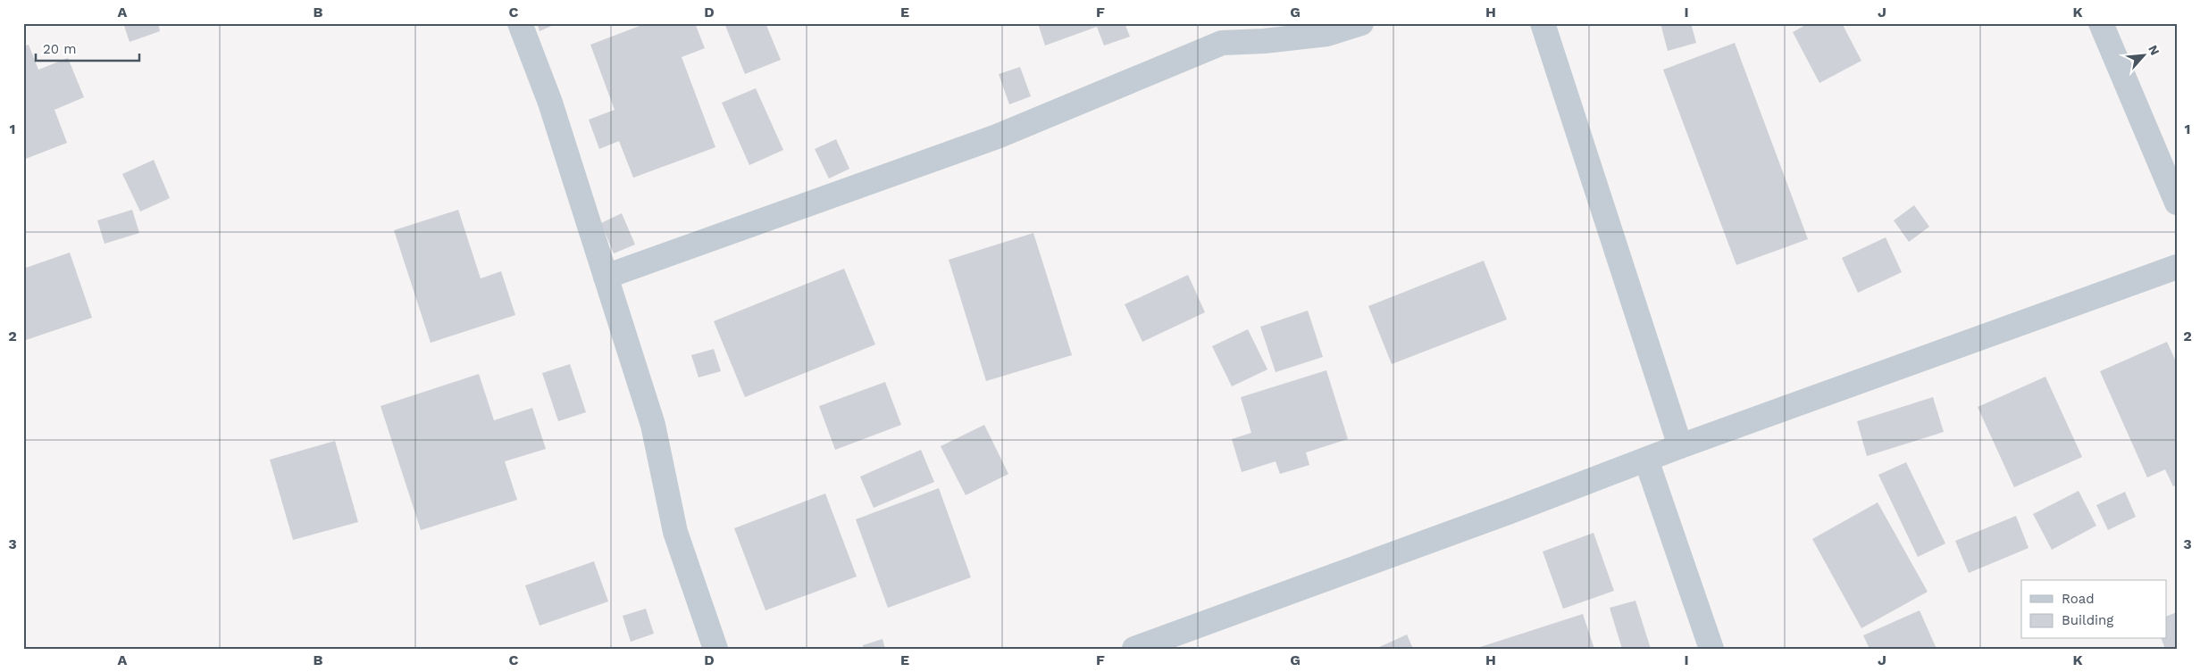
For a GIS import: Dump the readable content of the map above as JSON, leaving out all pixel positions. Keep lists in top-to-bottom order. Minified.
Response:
{"legend":["Road","Building"],"scale_bar":"20 m","north":"top right","grid":{"columns":["A","B","C","D","E","F","G","H","I","J","K"],"rows":["1","2","3"]}}
